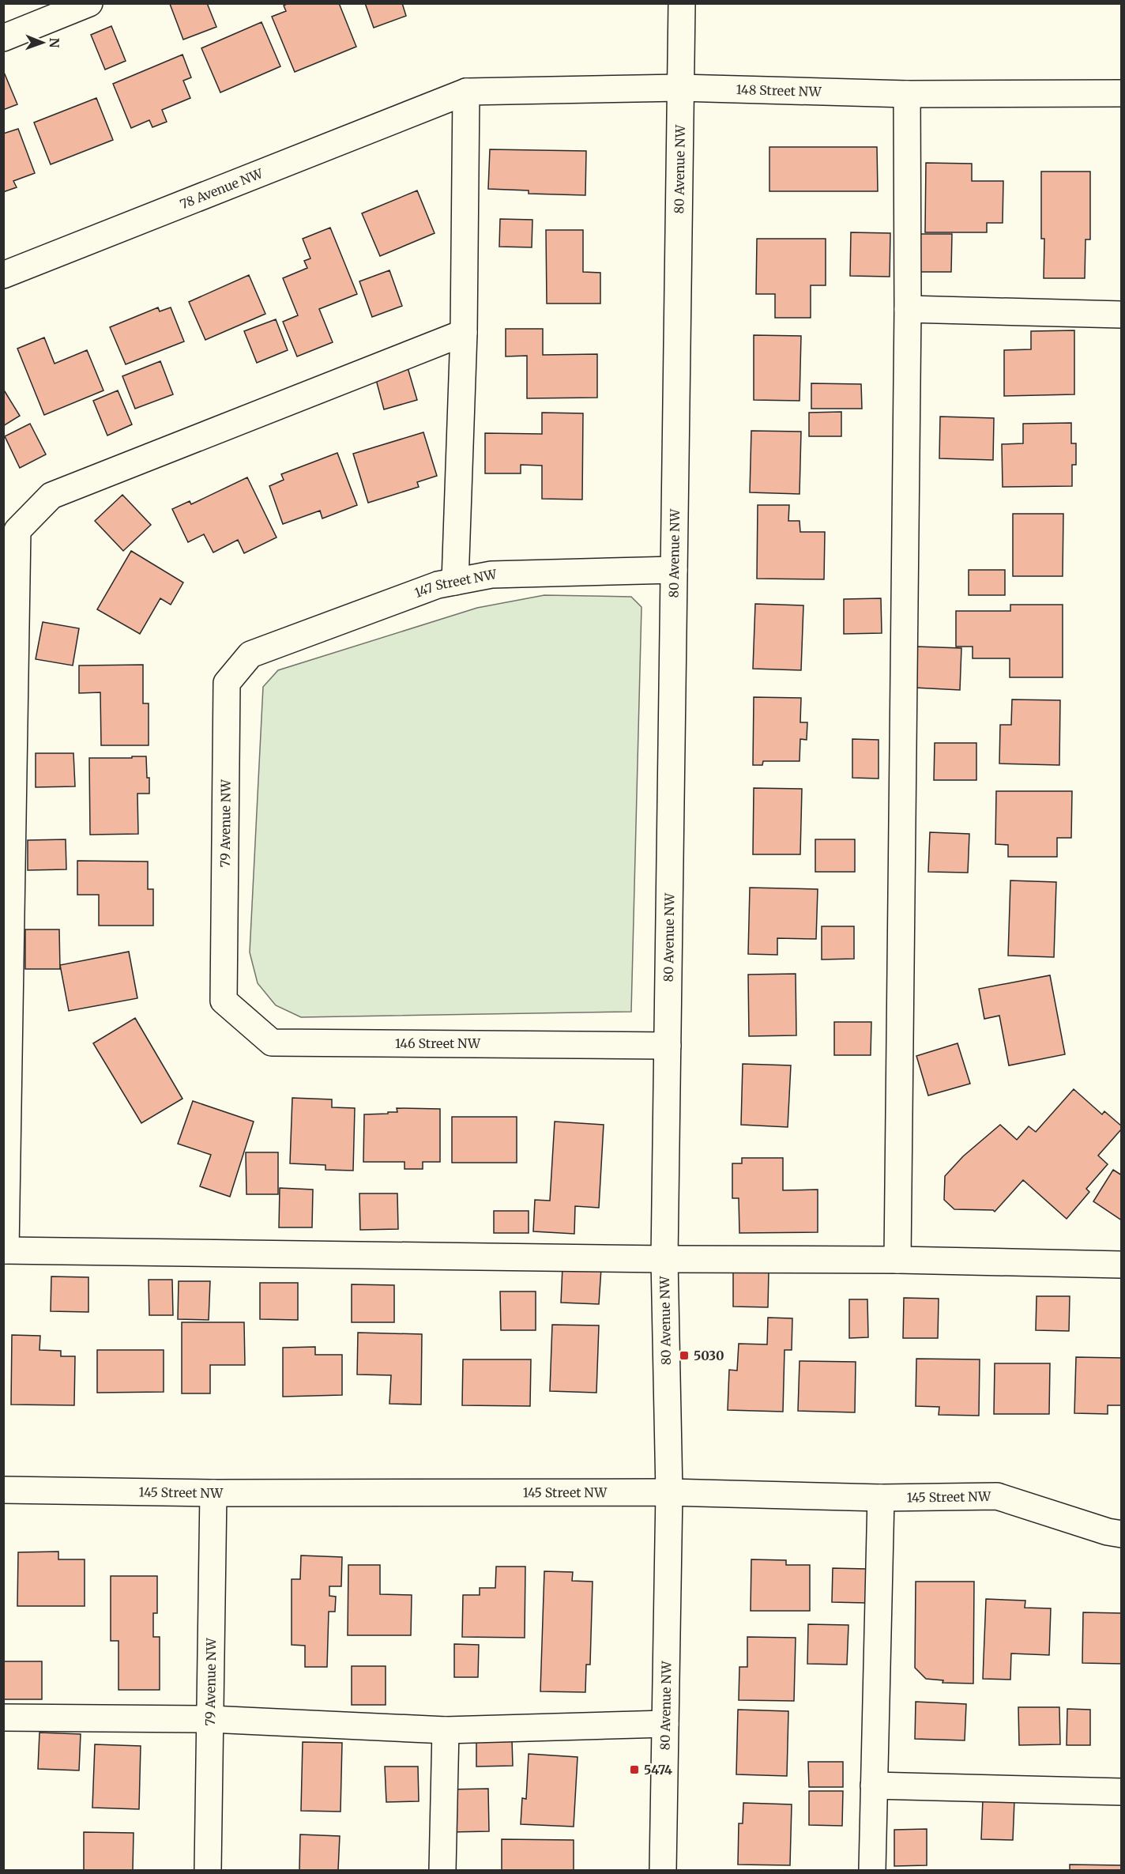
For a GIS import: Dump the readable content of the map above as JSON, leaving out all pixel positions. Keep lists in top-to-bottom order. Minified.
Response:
{"streets":{"street":["148 Street NW","80 Avenue NW","78 Avenue NW","147 Street NW","79 Avenue NW","146 Street NW","145 Street NW"]},"crossings":[["148 Street NW","80 Avenue NW"],["148 Street NW","78 Avenue NW"],["80 Avenue NW","147 Street NW"],["80 Avenue NW","146 Street NW"],["80 Avenue NW","145 Street NW"],["147 Street NW","79 Avenue NW"],["79 Avenue NW","146 Street NW"],["79 Avenue NW","145 Street NW"]],"places":{"transit":["5030","5474"]},"north":"right"}
